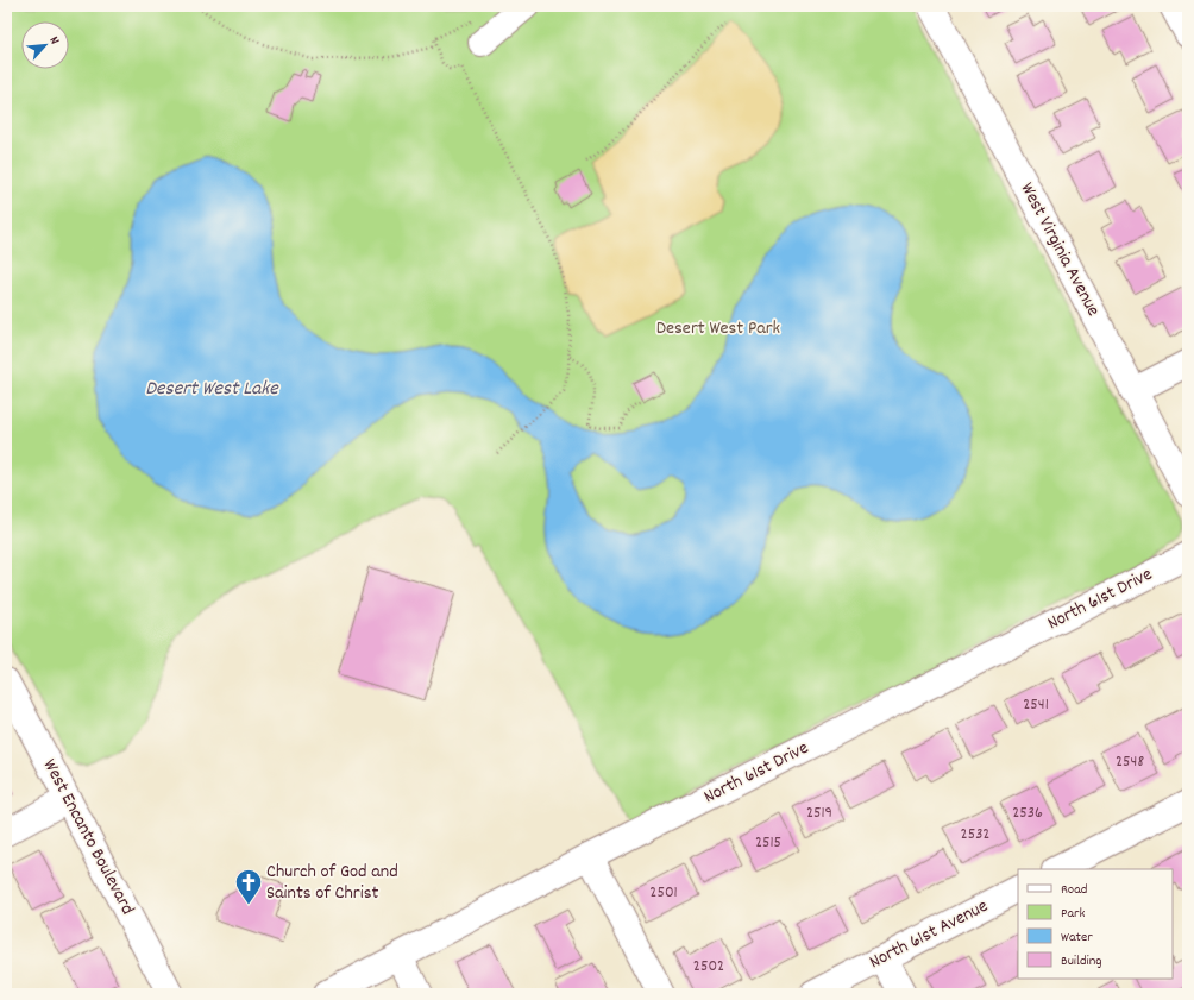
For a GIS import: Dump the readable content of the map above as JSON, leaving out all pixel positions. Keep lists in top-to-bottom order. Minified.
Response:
{"streets":{"street":["West Virginia Avenue","North 61st Drive","West Encanto Boulevard","North 61st Avenue"]},"water":["Desert West Lake"],"parks":["Desert West Park"],"places":{"church":["Church of God and Saints of Christ"]},"house_numbers":["2541","2548","2519","2536","2532","2515","2501","2502"],"legend":["Road","Park","Water","Building"],"north":"top right"}
